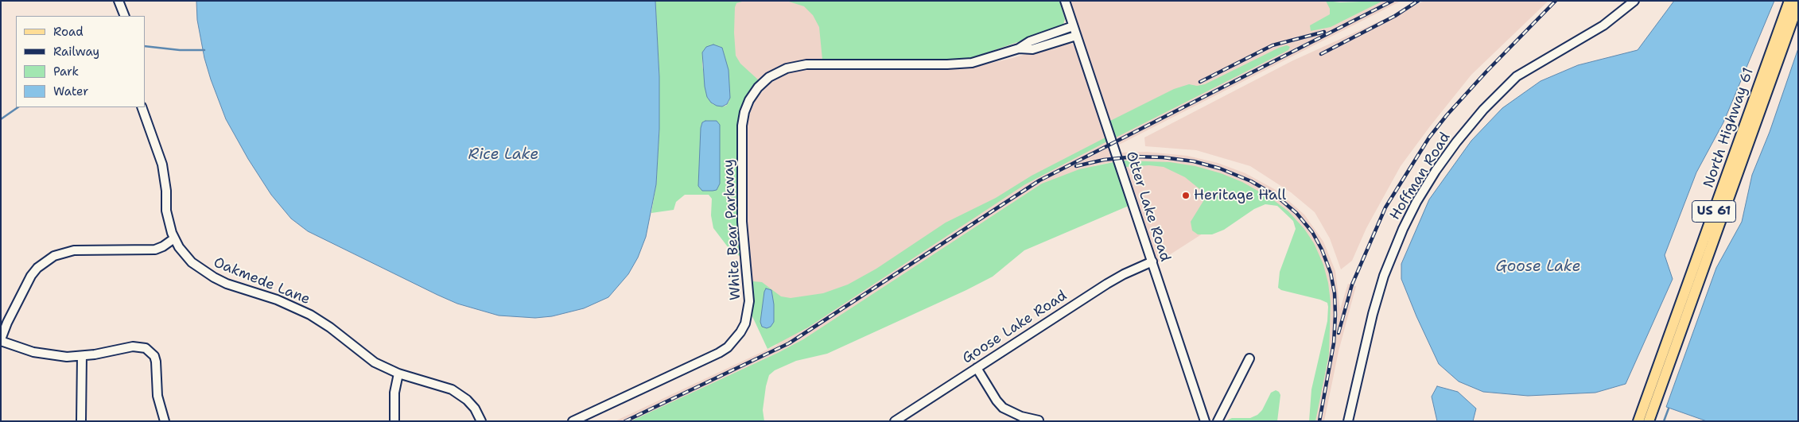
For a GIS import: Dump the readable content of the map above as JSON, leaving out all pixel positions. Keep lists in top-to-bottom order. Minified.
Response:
{"streets":{"main road":["North Highway 61","US 61"],"street":["Hoffman Road","Otter Lake Road","White Bear Parkway","Oakmede Lane","Goose Lake Road"]},"crossings":[["Otter Lake Road","White Bear Parkway"],["Otter Lake Road","Goose Lake Road"]],"water":["Rice Lake","Goose Lake"],"places":["Heritage Hall"],"legend":["Road","Railway","Park","Water"]}
